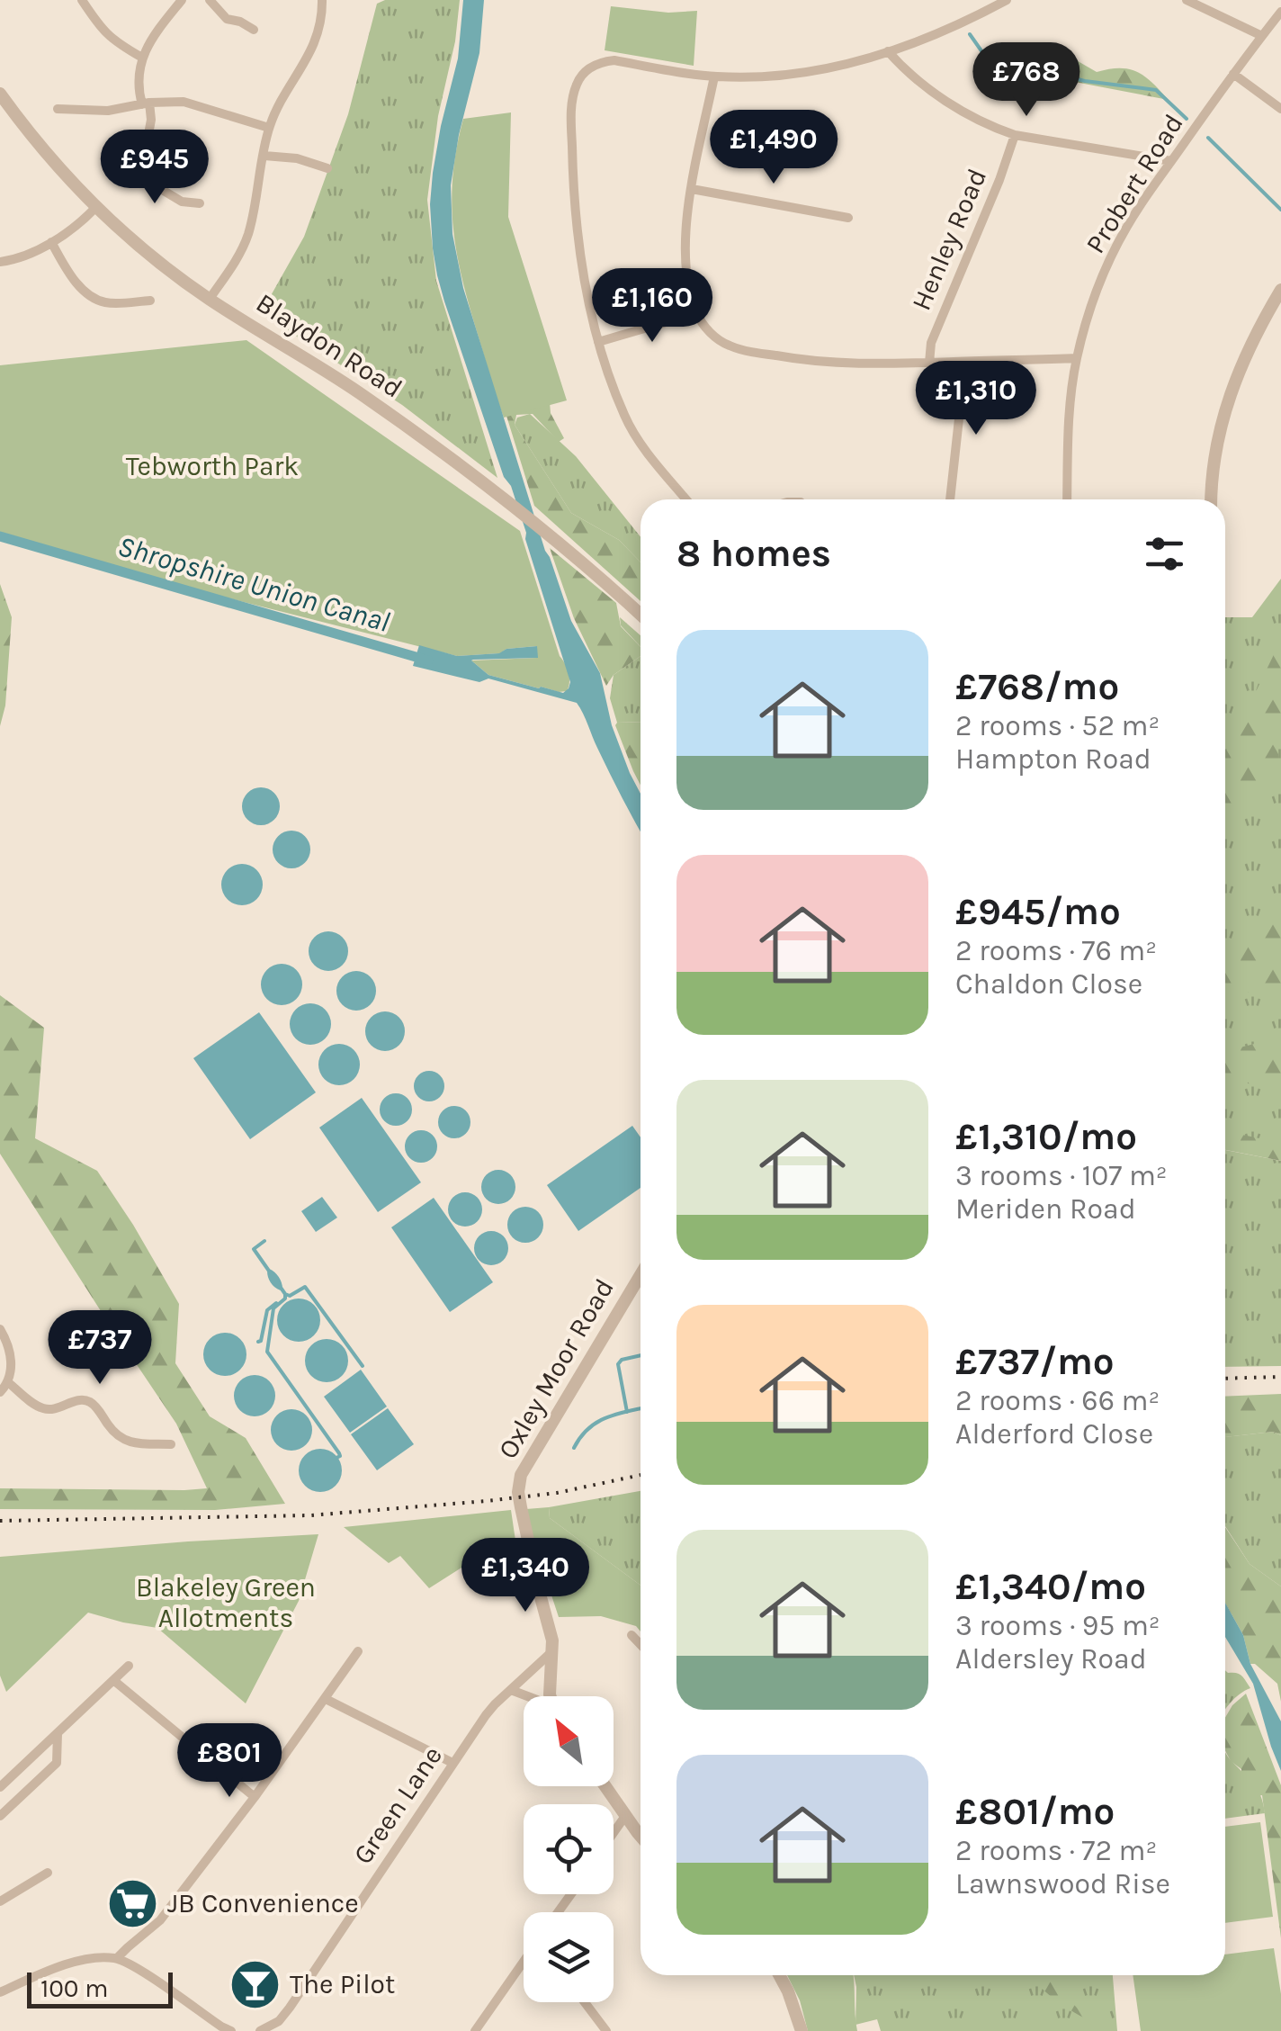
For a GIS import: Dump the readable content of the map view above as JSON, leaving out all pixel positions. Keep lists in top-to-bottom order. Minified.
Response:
{"streets":{"street":["Probert Road","Henley Road","Blaydon Road","Oxley Moor Road","Green Lane"]},"crossings":[["Oxley Moor Road","Green Lane"]],"water":["Shropshire Union Canal"],"parks":["Tebworth Park","Blakeley Green Allotments"],"places":{"supermarket":["JB Convenience"],"bar":["The Pilot"]},"scale_bar":"100 m","north":"top left","page":{"price":["£768","£1,490","£945","£1,160","£1,310","£737","£1,340","£801"],"heading":"8 homes","list":[{"name":"£768/mo","note":"2 rooms · 52 m² · Hampton Road"},{"name":"£945/mo","note":"2 rooms · 76 m² · Chaldon Close"},{"name":"£1,310/mo","note":"3 rooms · 107 m² · Meriden Road"},{"name":"£737/mo","note":"2 rooms · 66 m² · Alderford Close"},{"name":"£1,340/mo","note":"3 rooms · 95 m² · Aldersley Road"},{"name":"£801/mo","note":"2 rooms · 72 m² · Lawnswood Rise"}],"scale":"100 m"}}
